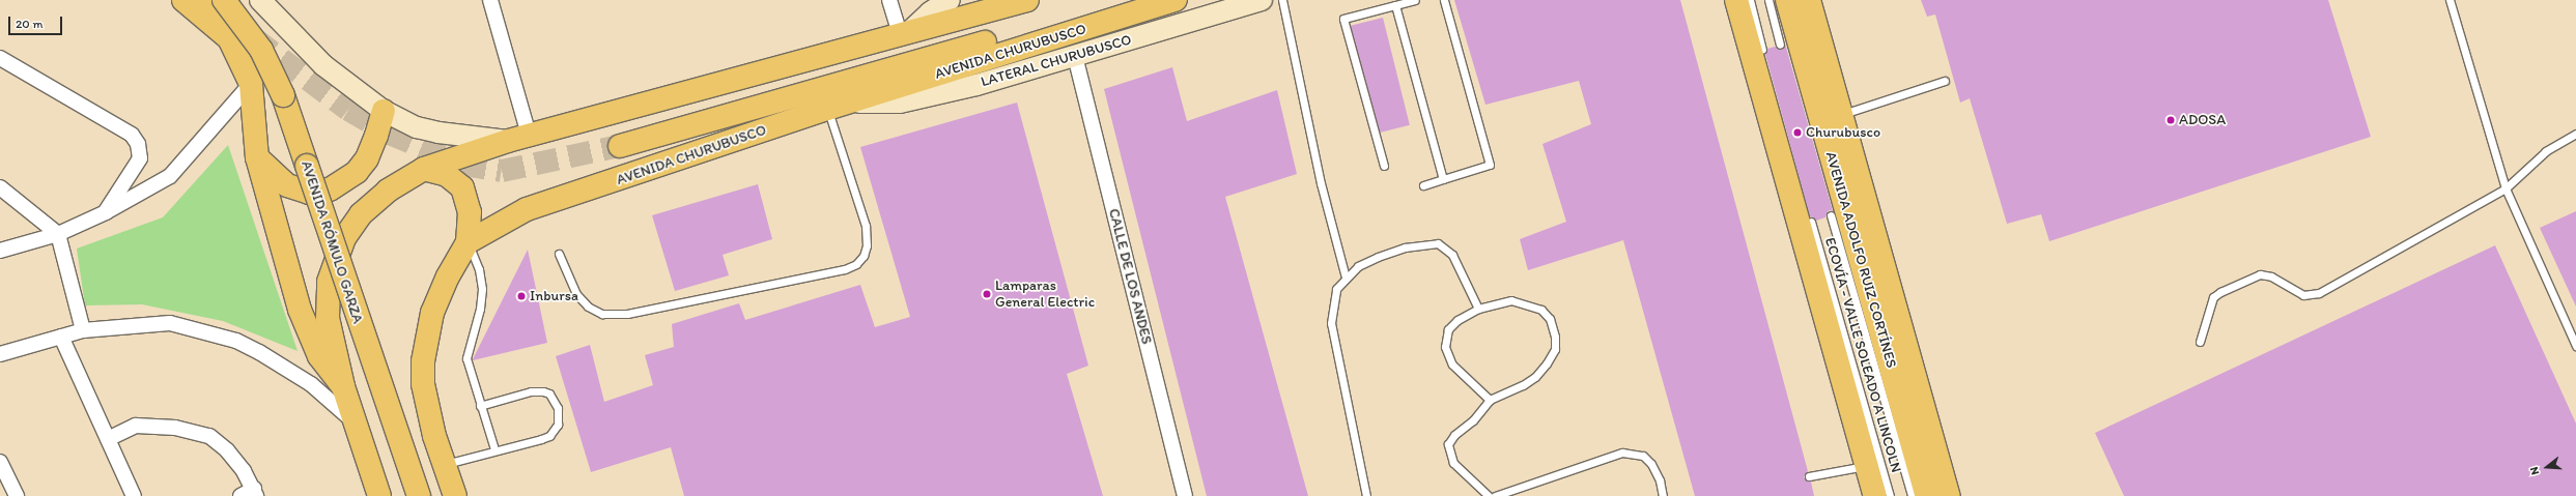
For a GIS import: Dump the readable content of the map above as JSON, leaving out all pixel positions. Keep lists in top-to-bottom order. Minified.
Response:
{"streets":{"main road":["AVENIDA CHURUBUSCO","AVENIDA RÓMULO GARZA","AVENIDA ADOLFO RUIZ CORTÍNES"],"street":["LATERAL CHURUBUSCO","CALLE DE LOS ANDES"],"lane":["ECOVÍA - VALLE SOLEADO A LINCOLN"]},"crossings":[["AVENIDA CHURUBUSCO","LATERAL CHURUBUSCO"],["LATERAL CHURUBUSCO","CALLE DE LOS ANDES"]],"places":["ADOSA","Churubusco","Lamparas General Electric","Inbursa"],"scale_bar":"20 m","north":"left"}
